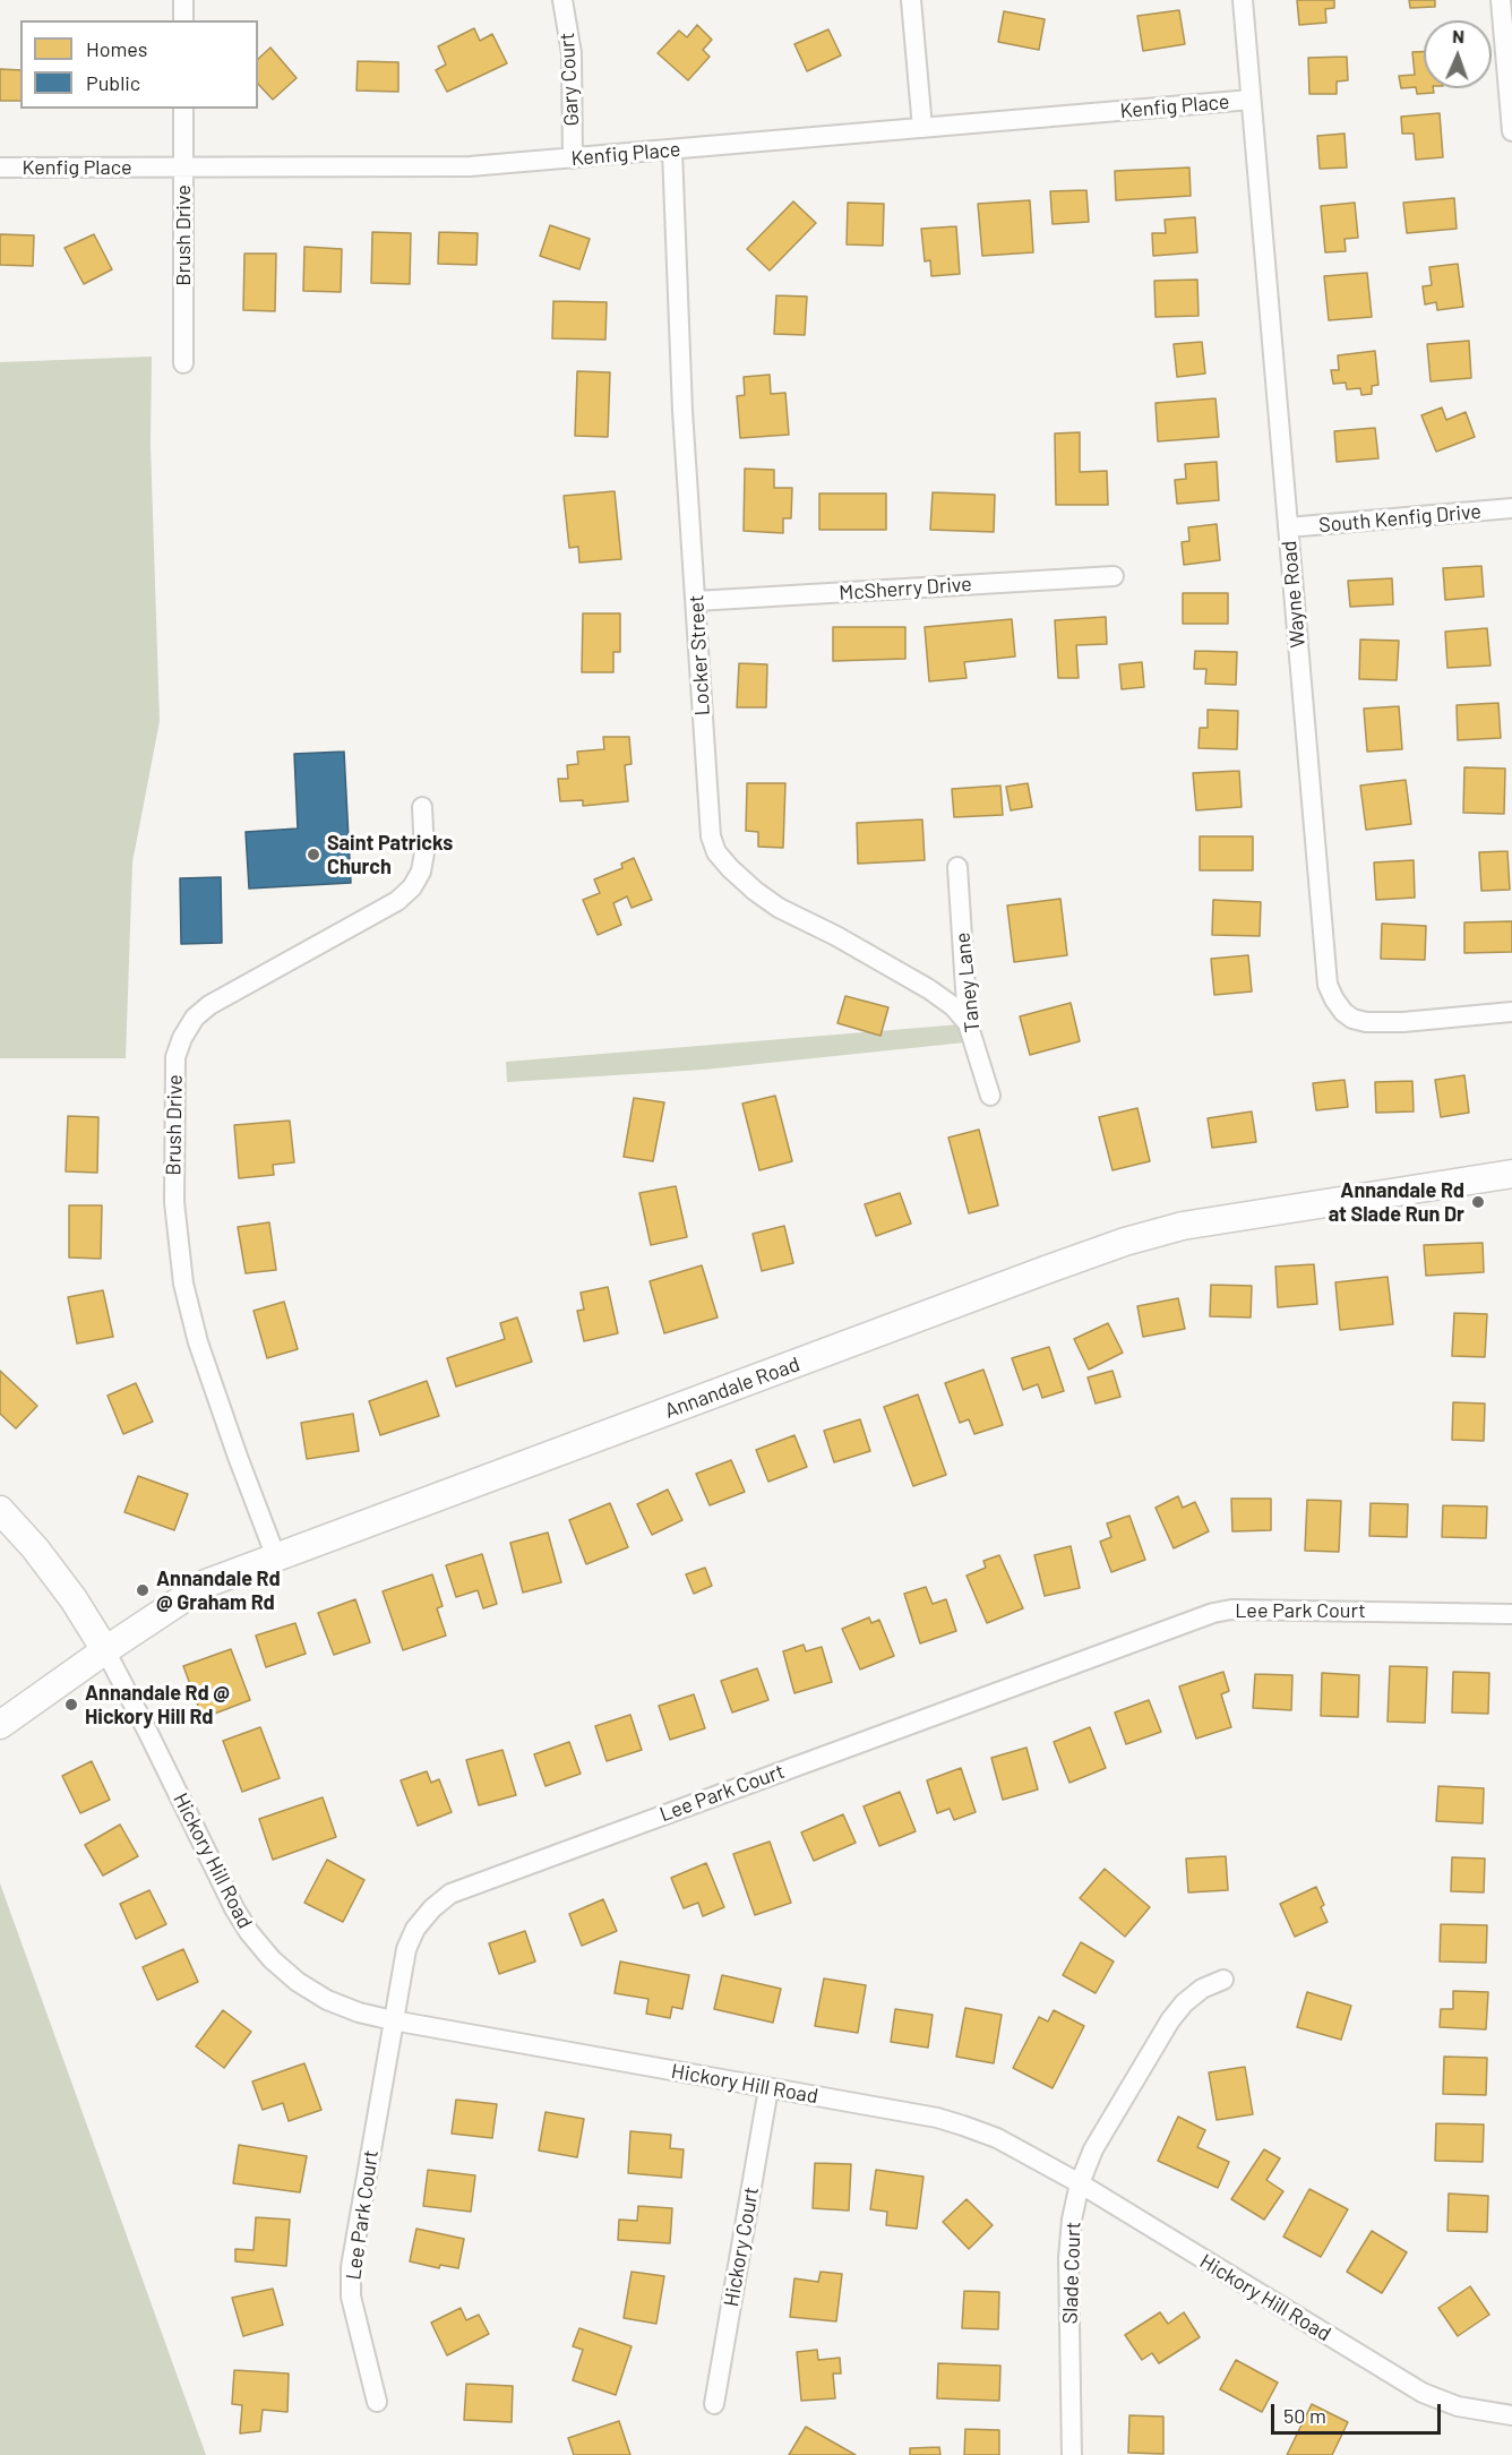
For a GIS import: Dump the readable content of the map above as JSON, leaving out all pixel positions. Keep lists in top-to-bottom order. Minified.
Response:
{"streets":{"main road":["Annandale Road"],"street":["Gary Court","Kenfig Place","Brush Drive","South Kenfig Drive","McSherry Drive","Wayne Road","Locker Street","Taney Lane","Lee Park Court","Hickory Hill Road","Hickory Court","Slade Court"]},"crossings":[["Gary Court","Kenfig Place"],["Kenfig Place","Brush Drive"],["Kenfig Place","Wayne Road"],["Kenfig Place","Locker Street"],["Brush Drive","Annandale Road"],["South Kenfig Drive","Wayne Road"],["McSherry Drive","Locker Street"],["Locker Street","Taney Lane"],["Annandale Road","Hickory Hill Road"],["Lee Park Court","Hickory Hill Road"],["Hickory Hill Road","Hickory Court"],["Hickory Hill Road","Slade Court"]],"places":["Saint Patricks Church","Annandale Rd at Slade Run Dr","Annandale Rd @ Graham Rd","Annandale Rd @ Hickory Hill Rd"],"legend":["Homes","Public"],"scale_bar":"50 m","north":"top"}
